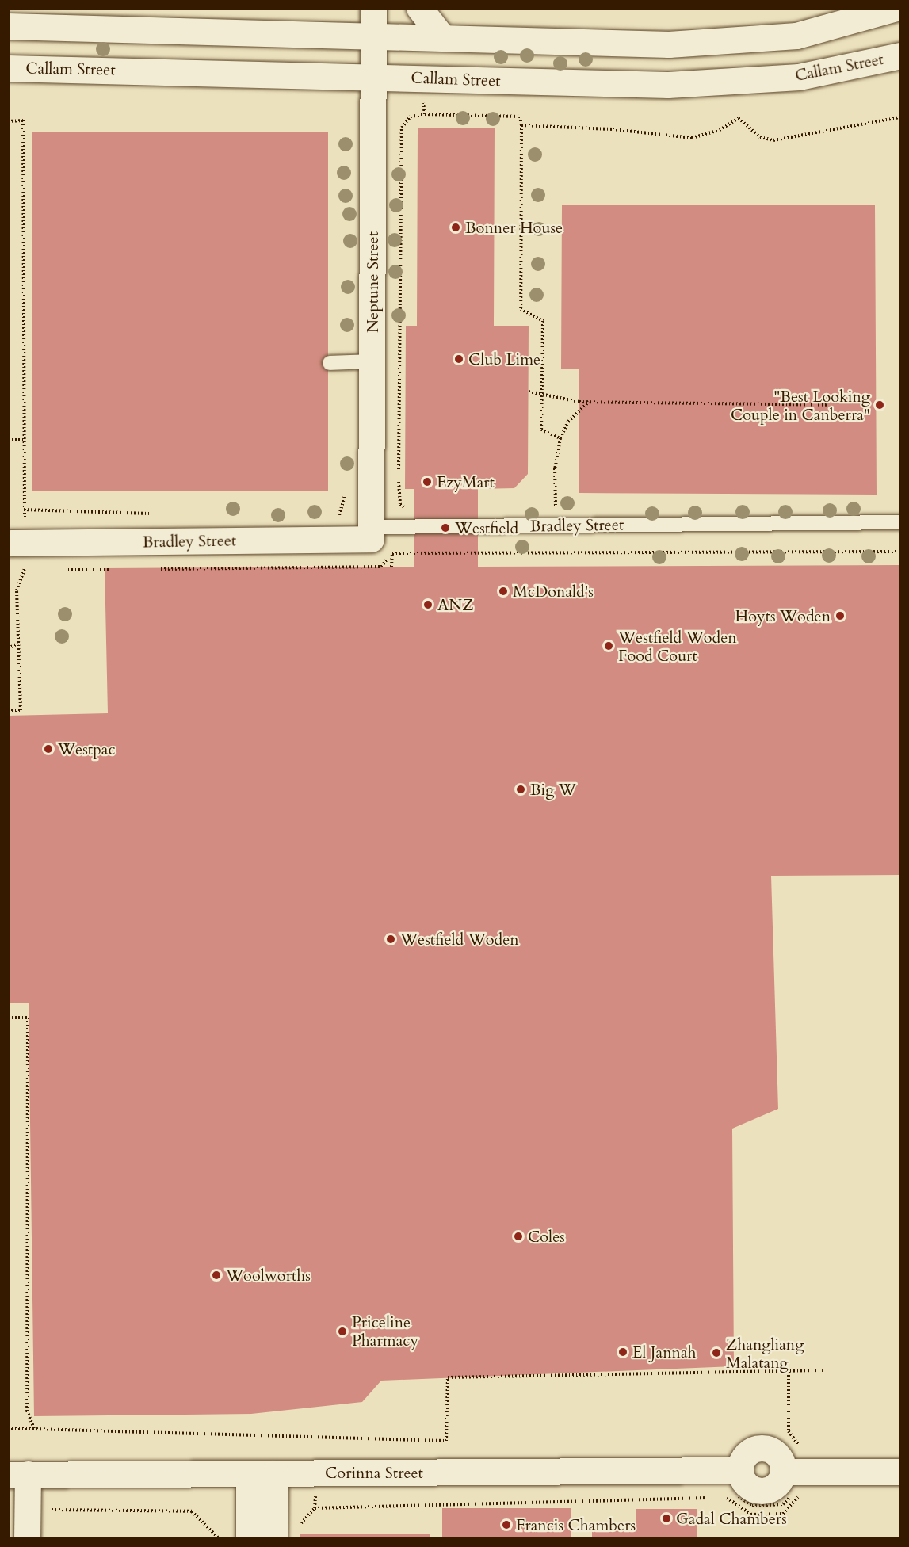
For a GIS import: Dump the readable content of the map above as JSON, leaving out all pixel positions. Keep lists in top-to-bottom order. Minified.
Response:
{"streets":{"street":["Callam Street","Neptune Street","Bradley Street","Corinna Street"]},"crossings":[["Callam Street","Neptune Street"],["Neptune Street","Bradley Street"]],"places":["Bonner House","Club Lime","\"Best Looking Couple in Canberra\"","EzyMart","Westfield","McDonald's","ANZ","Hoyts Woden","Westfield Woden Food Court","Westpac","Big W","Westfield Woden","Coles","Woolworths","Priceline Pharmacy","El Jannah","Zhangliang Malatang","Gadal Chambers","Francis Chambers"]}
